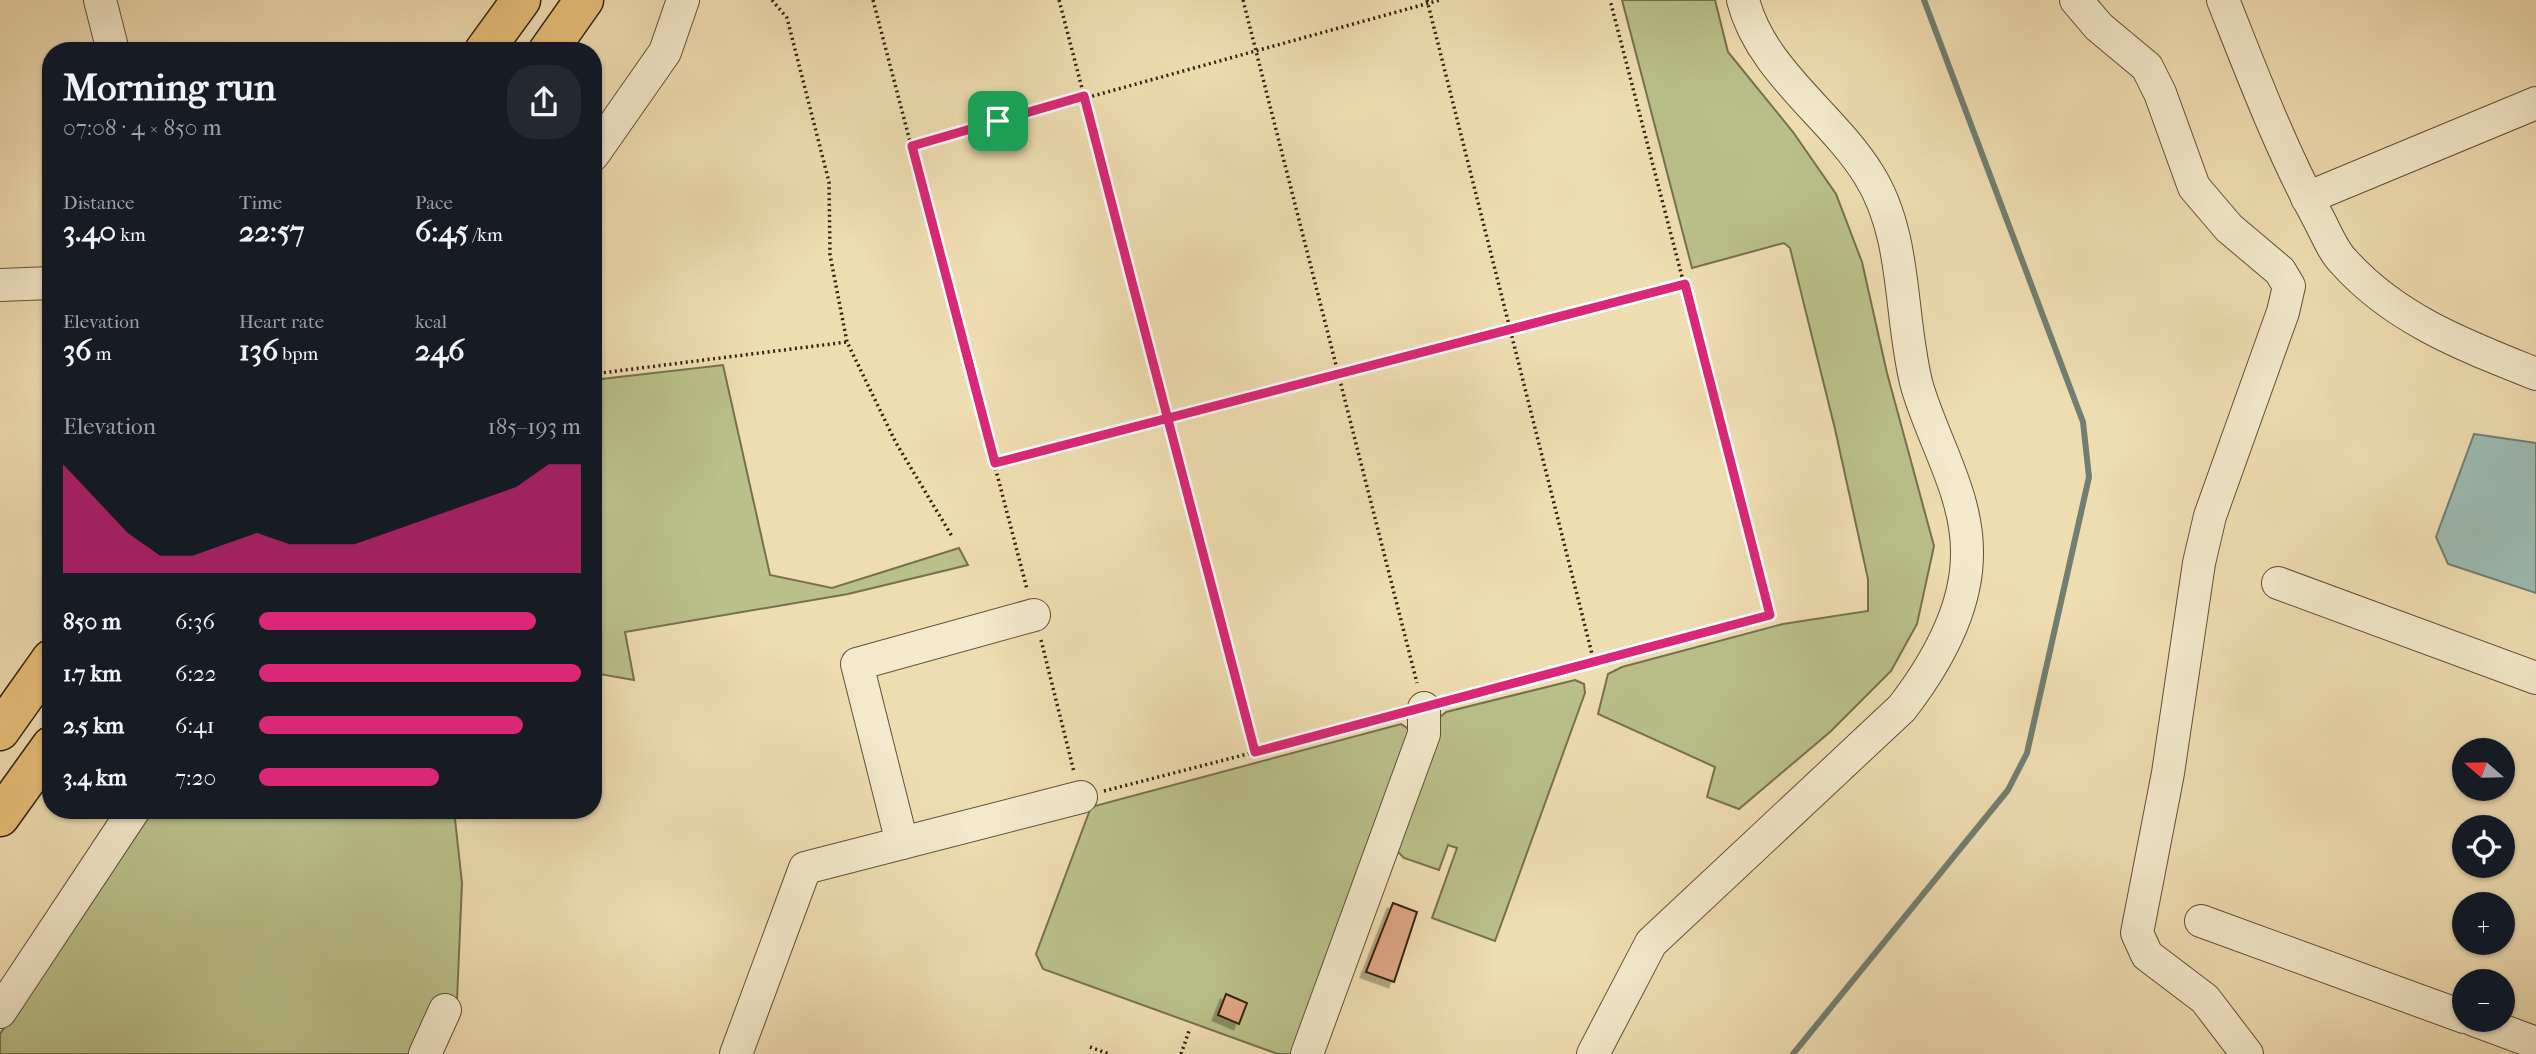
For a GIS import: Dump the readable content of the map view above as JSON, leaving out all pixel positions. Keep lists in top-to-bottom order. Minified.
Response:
{"north":"left","page":{"heading":["Morning run","07:08 · 4 × 850 m"],"stats":[["Distance","3.40 km"],["Time","22:57"],["Pace","6:45 /km"],["Elevation","36 m"],["Heart rate","136 bpm"],["kcal","246"]],"chart":["Elevation","185–193 m"],"list":[{"name":"850 m","note":"6:36"},{"name":"1.7 km","note":"6:22"},{"name":"2.5 km","note":"6:41"},{"name":"3.4 km","note":"7:20"}],"map_buttons":["+","−"]}}
